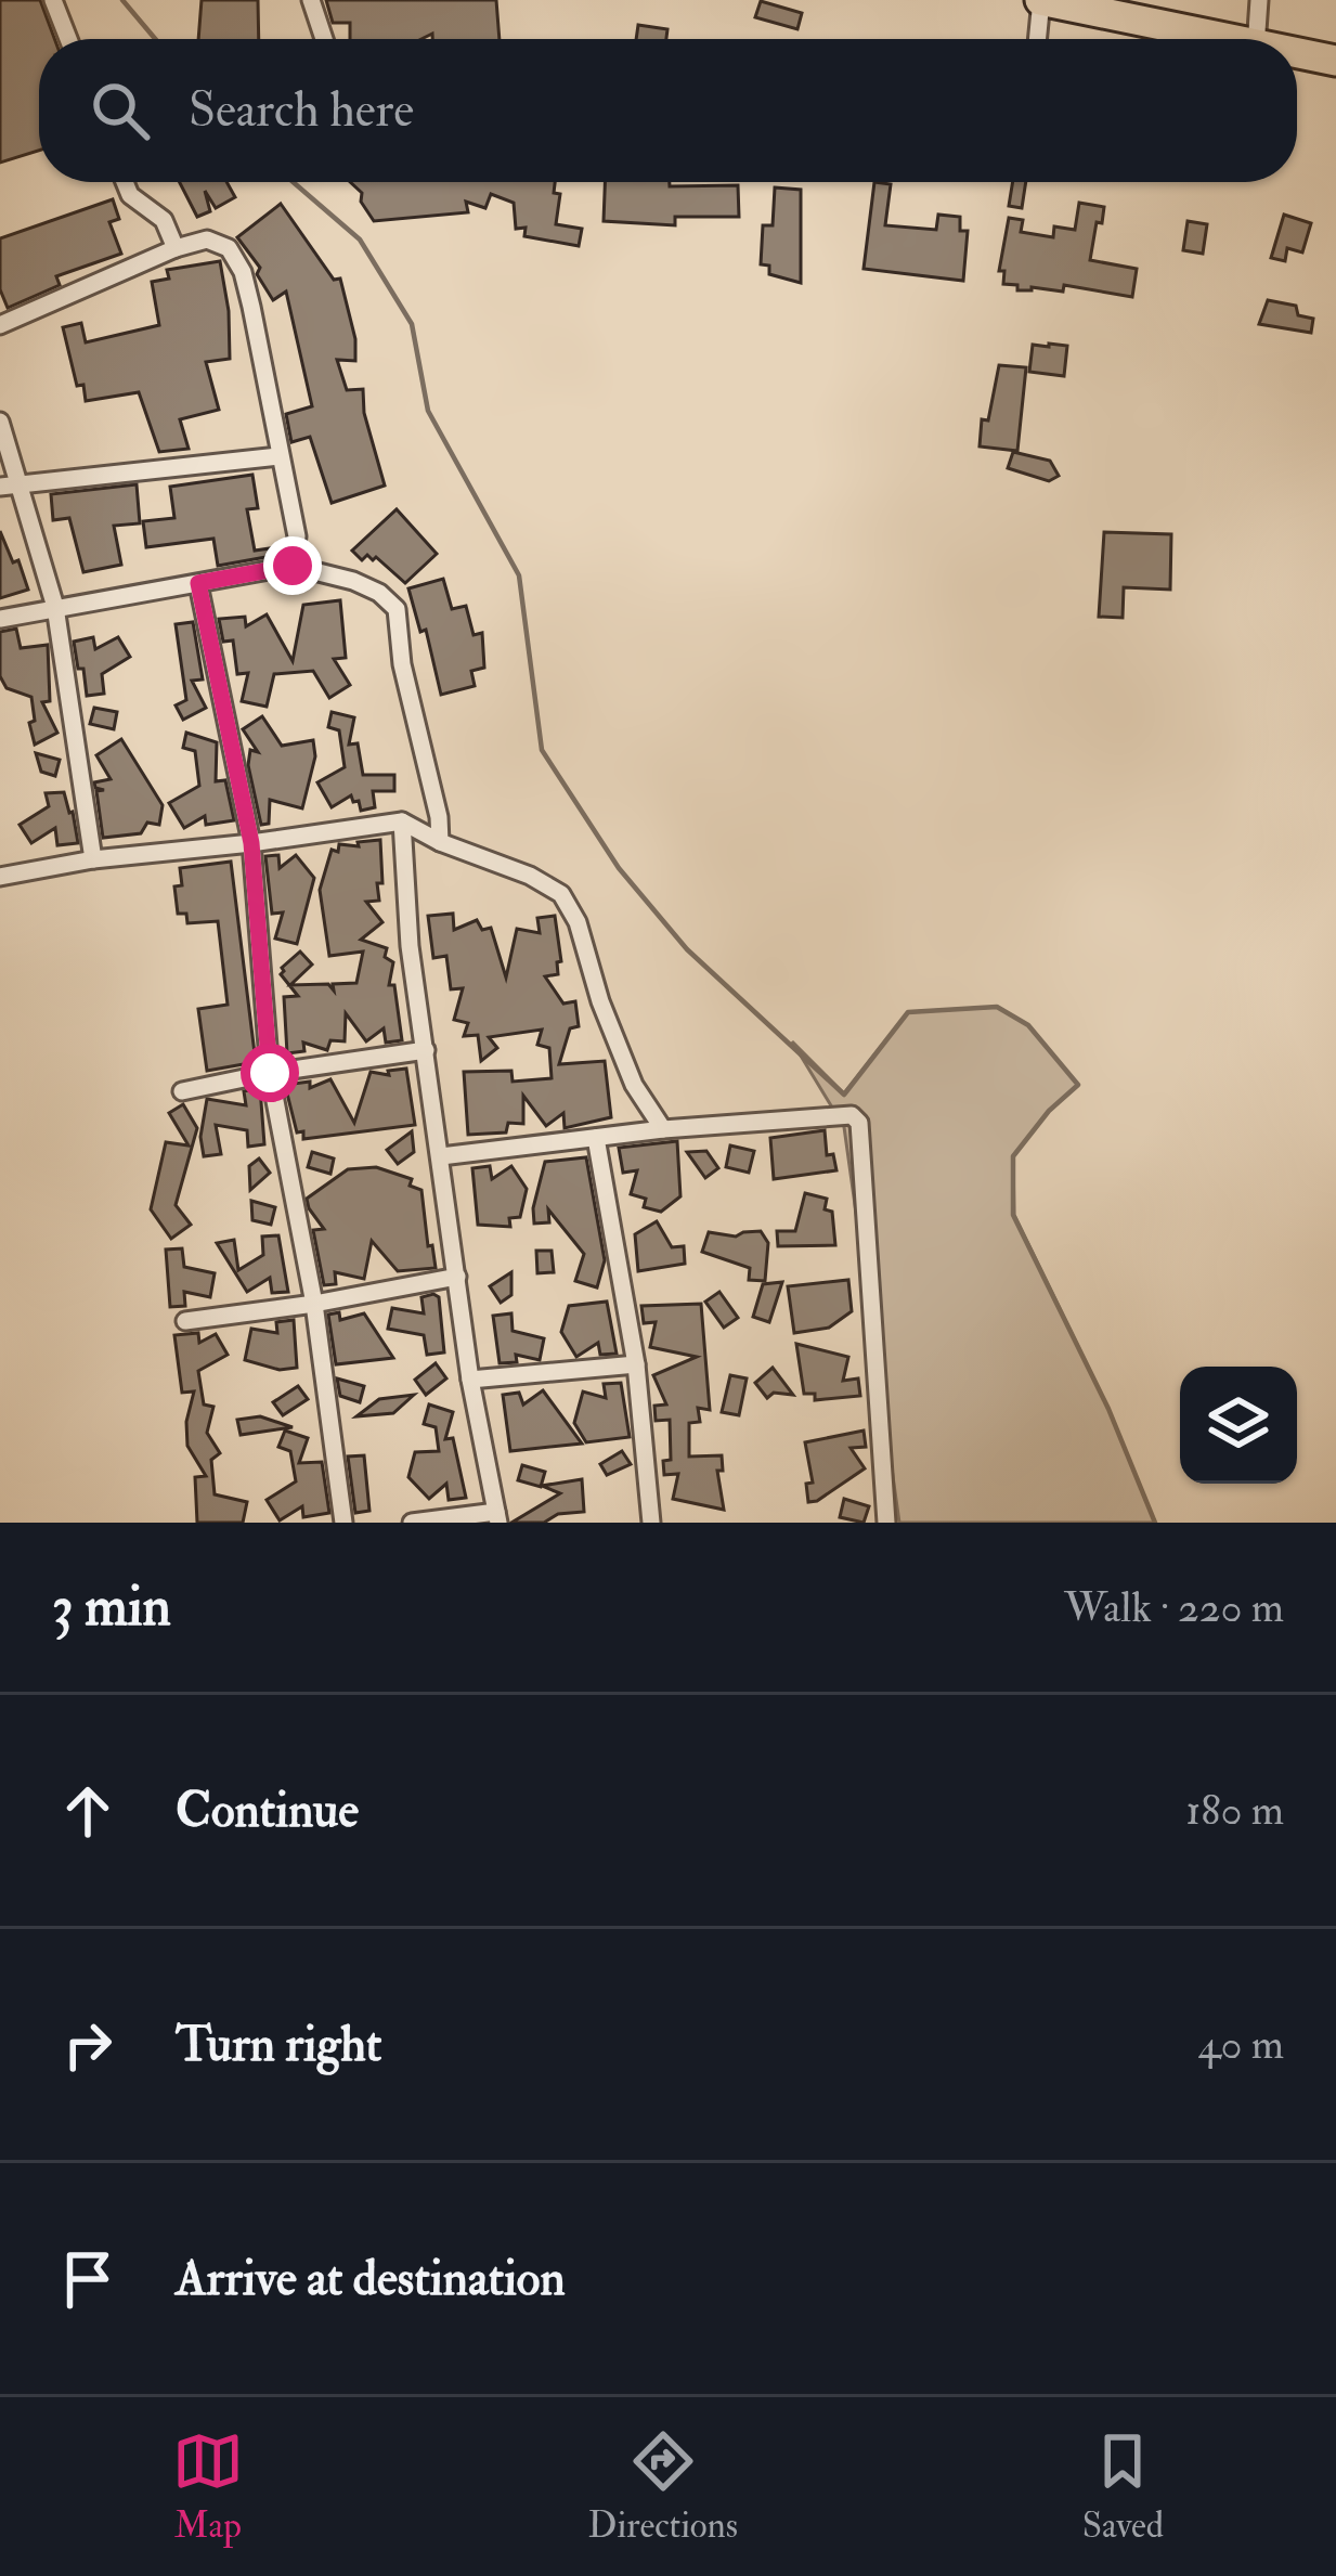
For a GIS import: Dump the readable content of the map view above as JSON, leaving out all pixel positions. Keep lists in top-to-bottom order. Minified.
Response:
{"page":{"search":"Search here","heading":["3 min","Walk · 220 m"],"list":[["Continue","180 m"],["Turn right","40 m"],"Arrive at destination"],"nav":["Map","Directions","Saved"]}}
